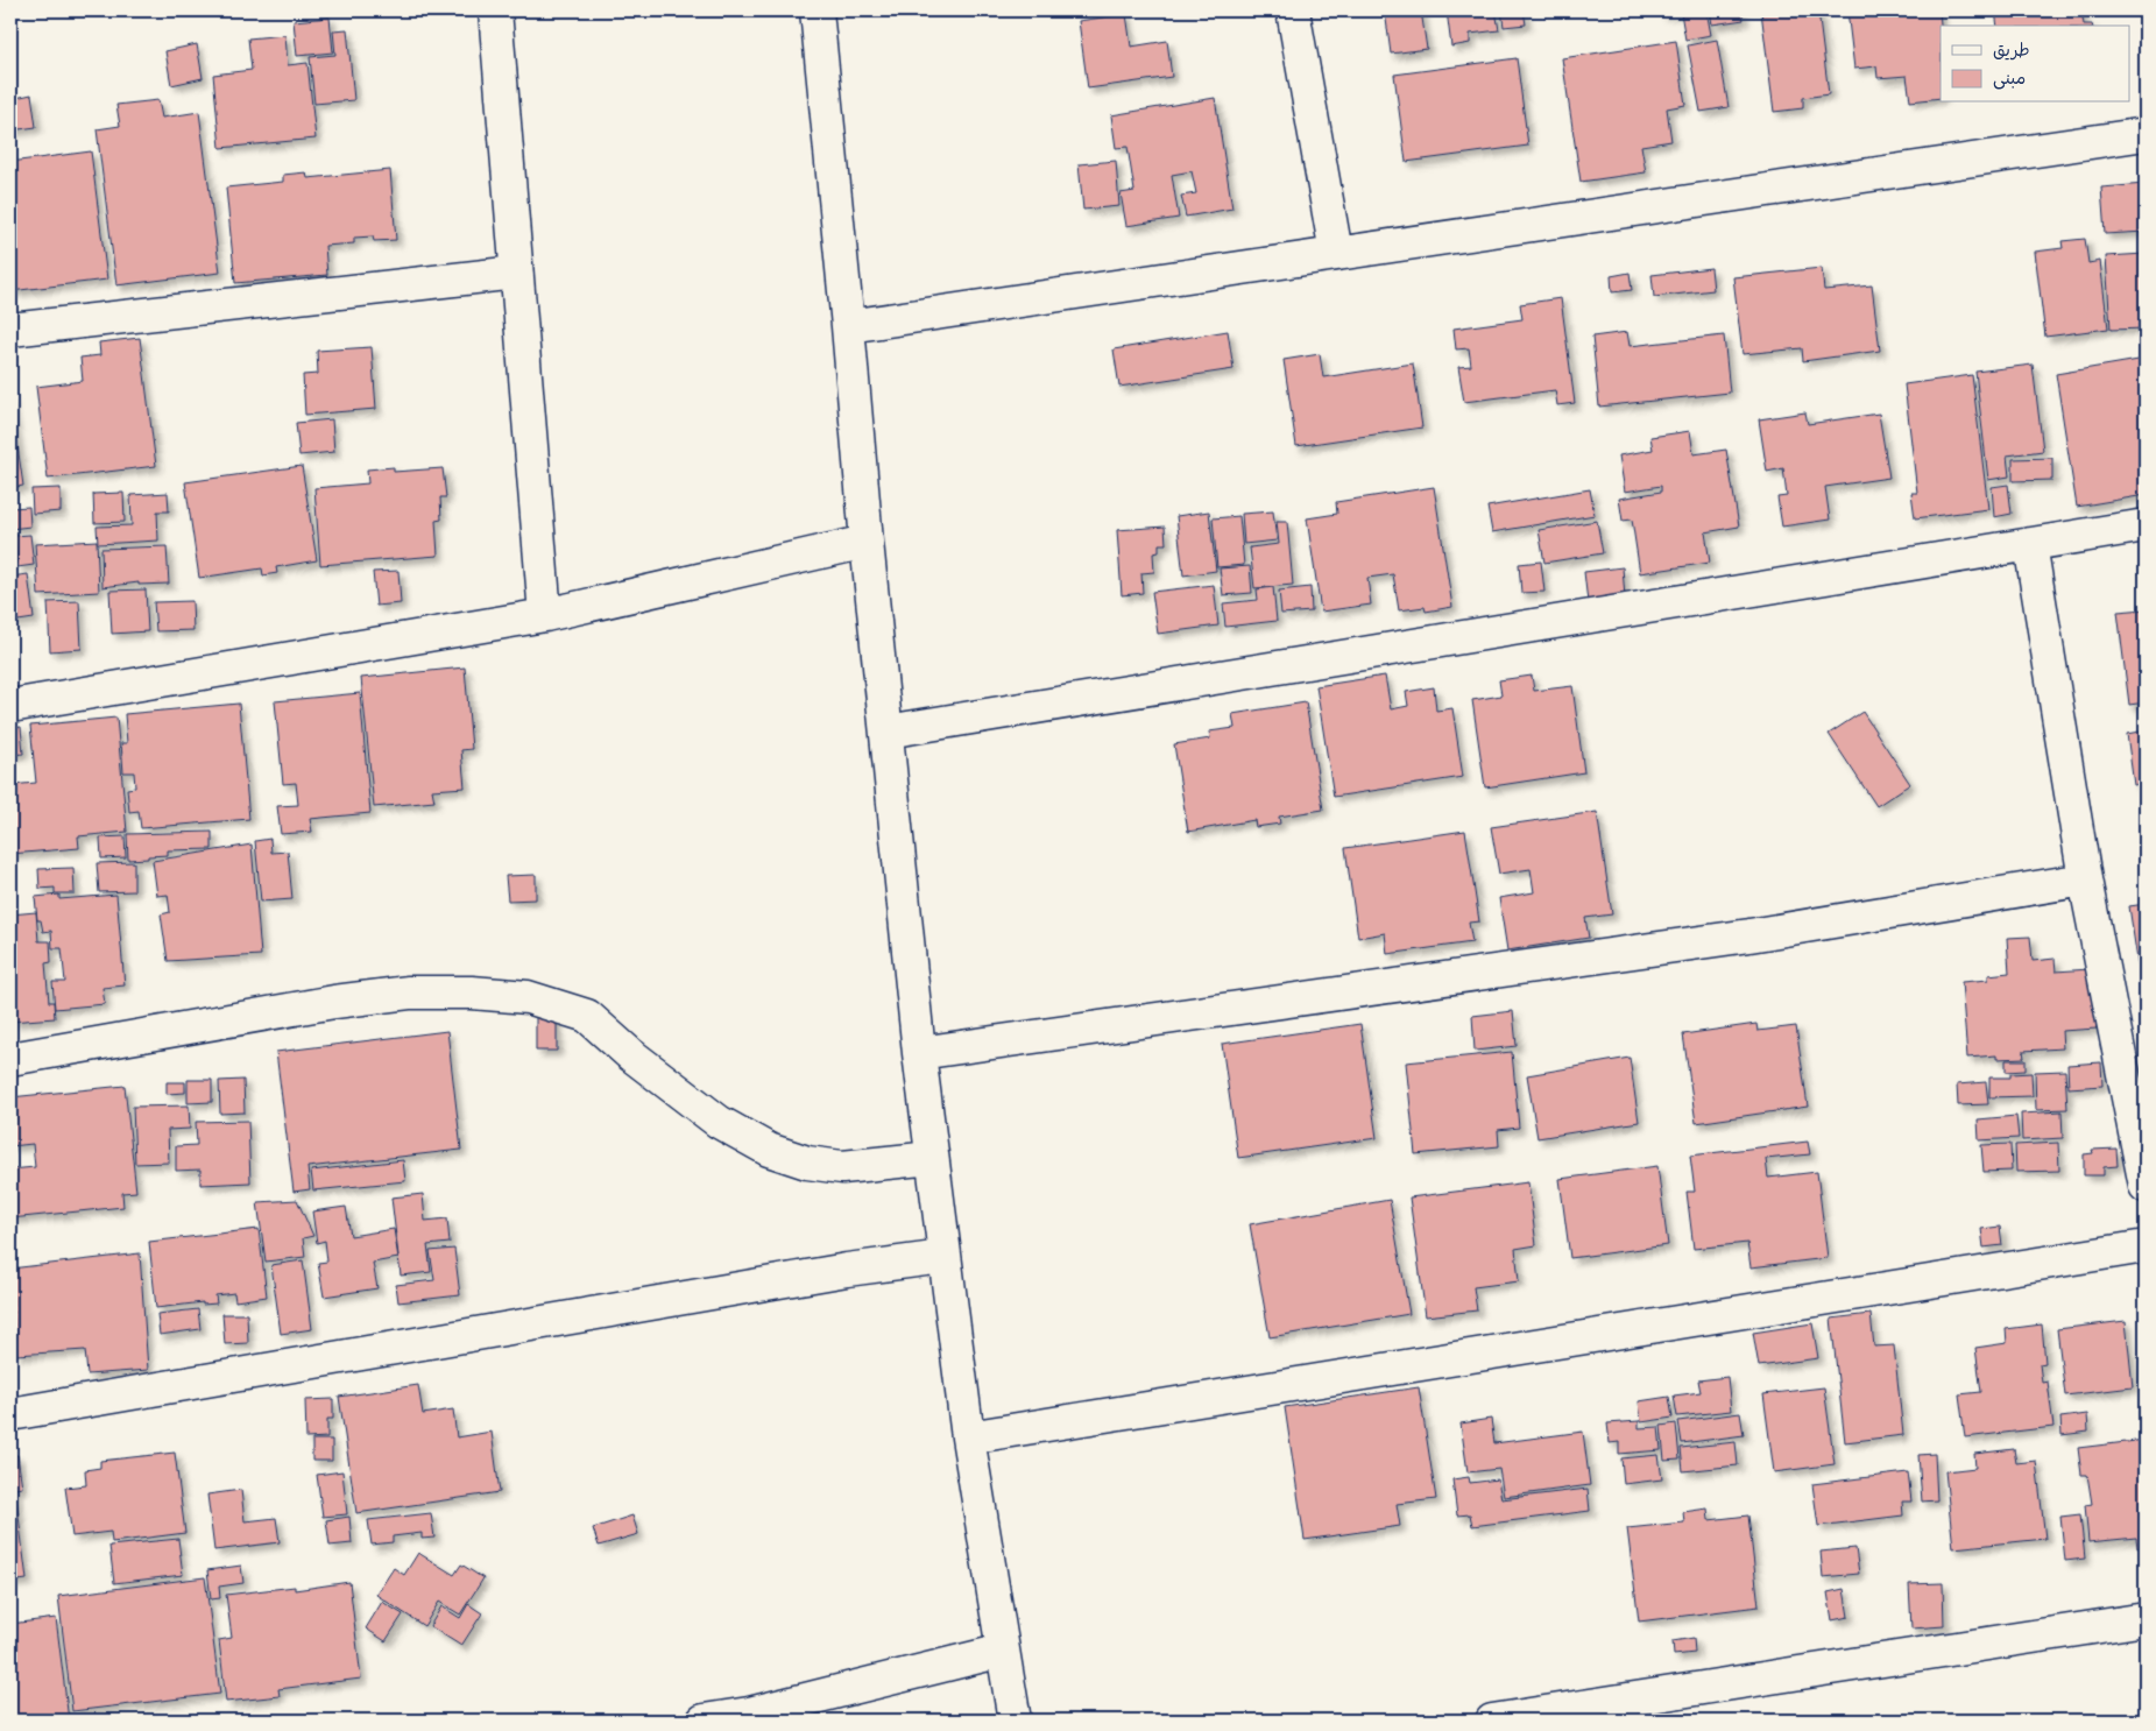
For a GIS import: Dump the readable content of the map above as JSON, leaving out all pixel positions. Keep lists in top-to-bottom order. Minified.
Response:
{"legend":["طريق","مبنى"]}
